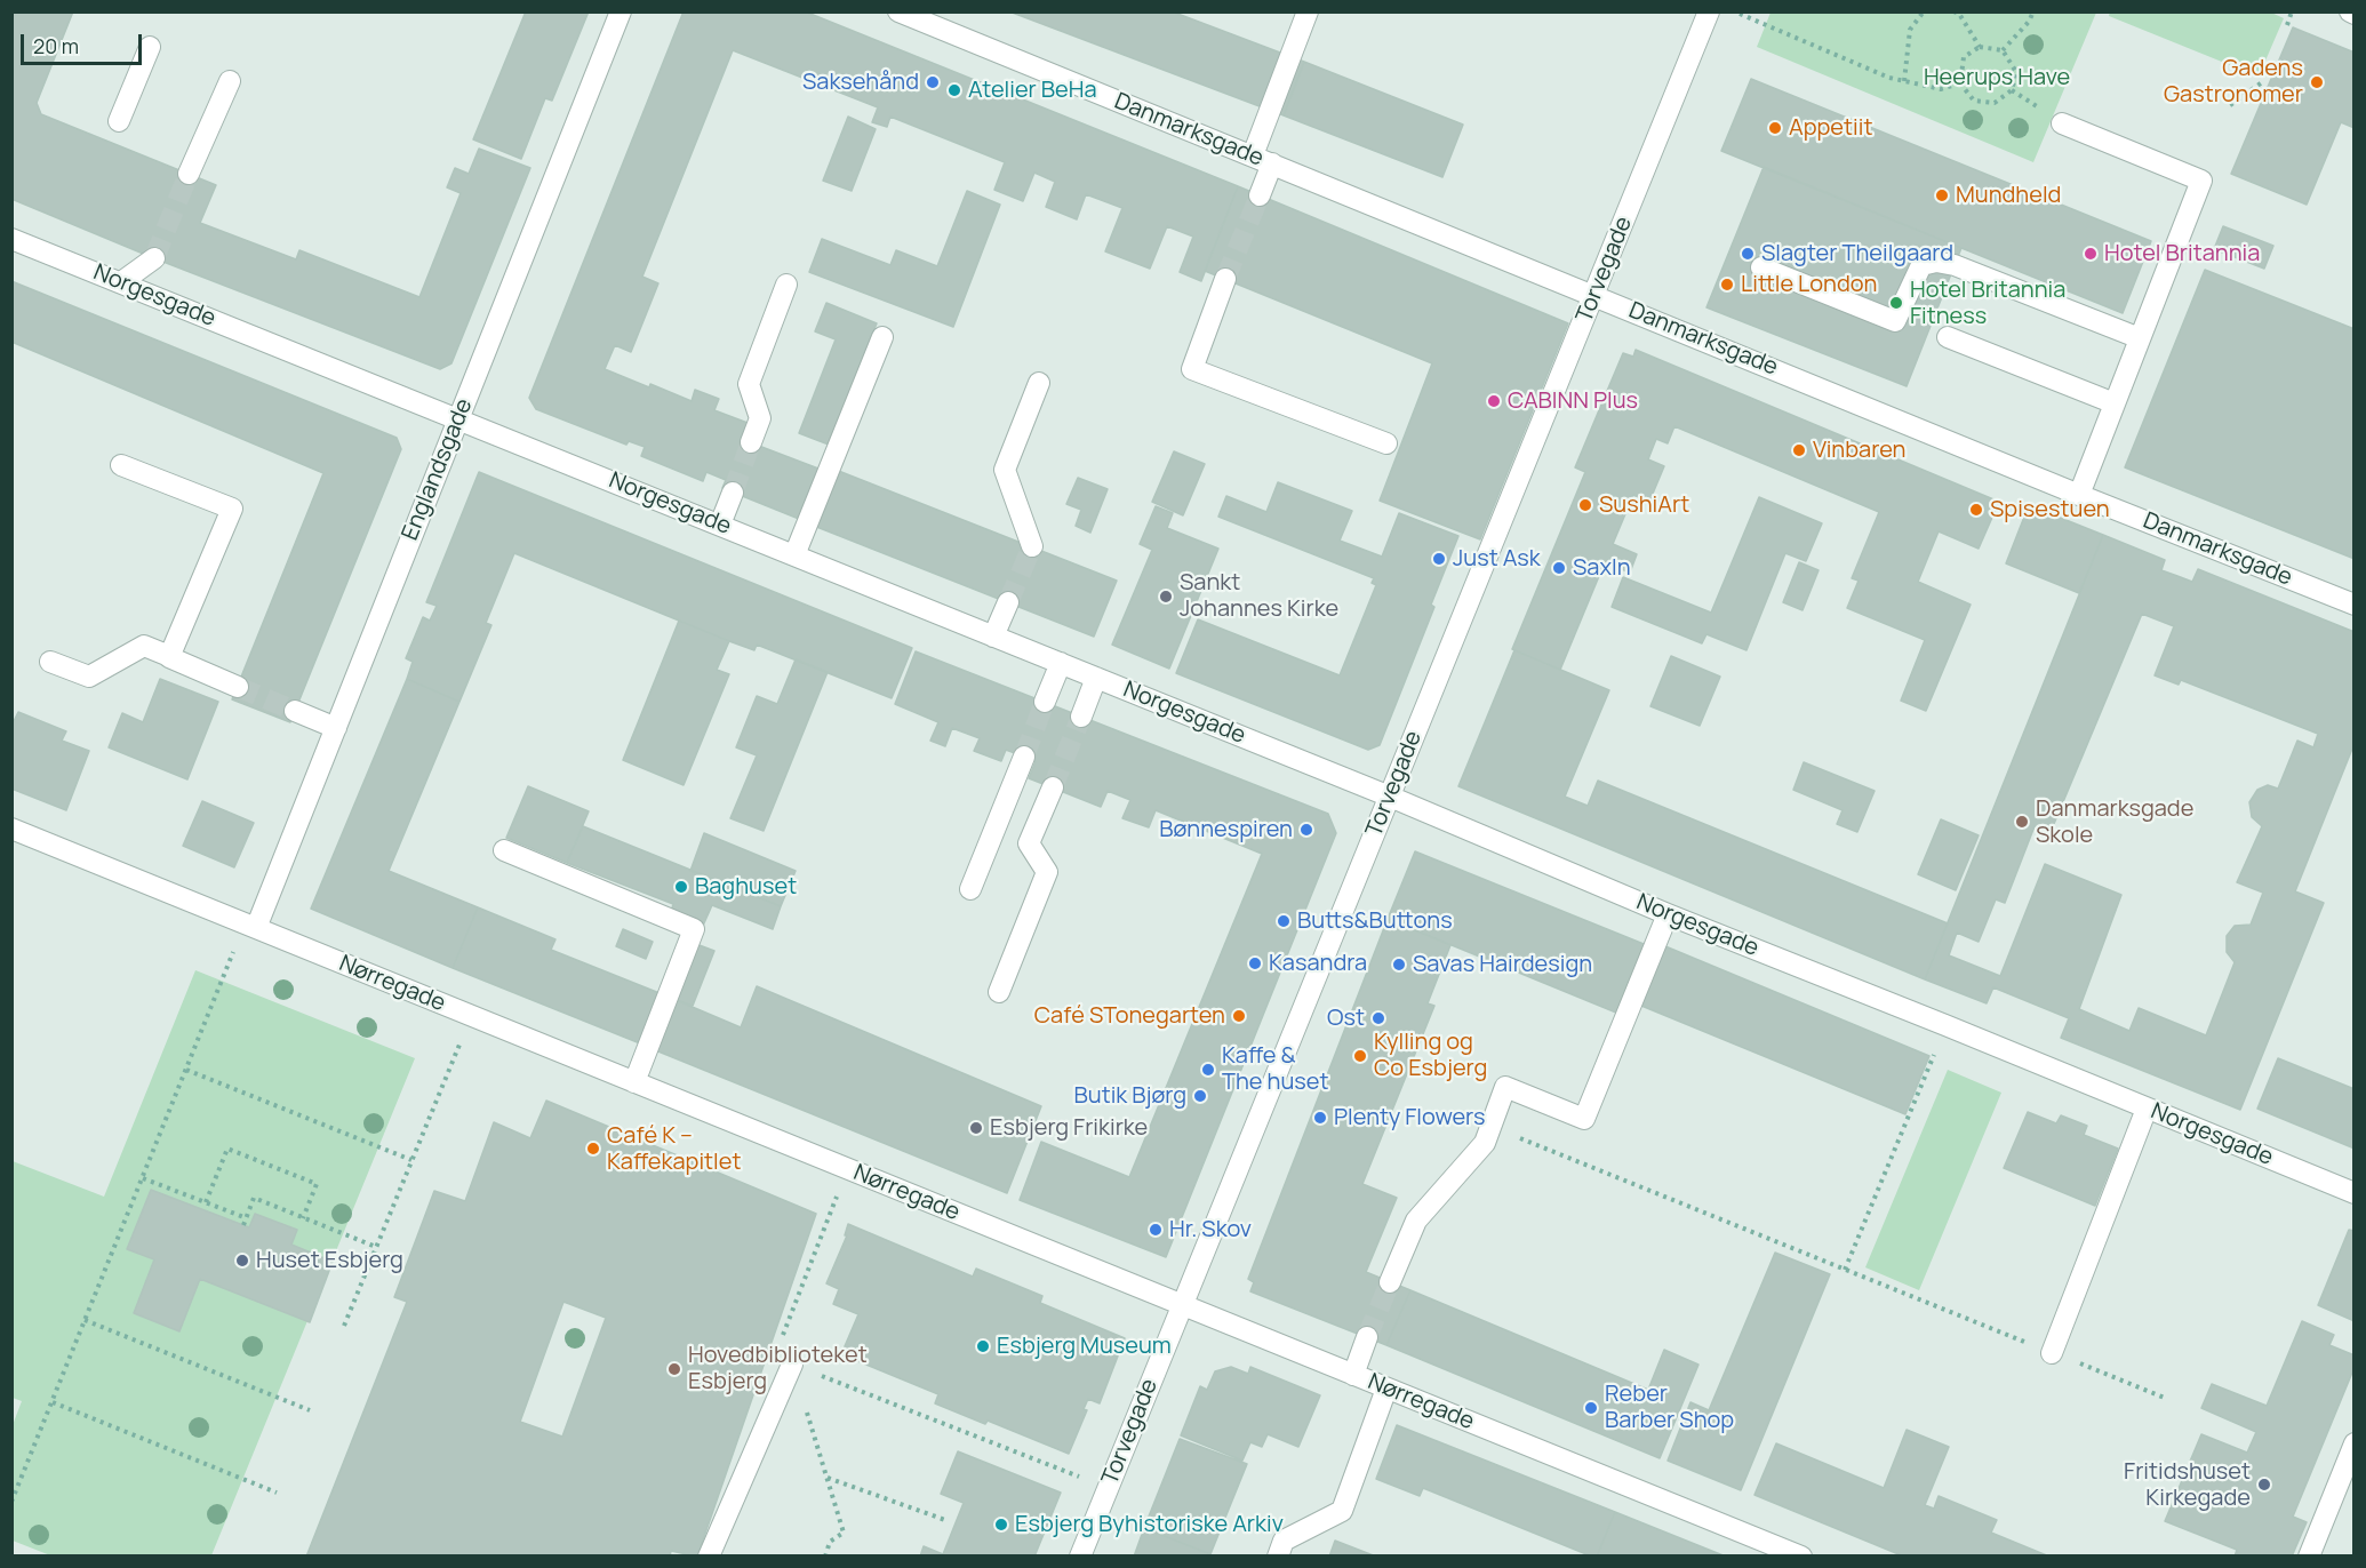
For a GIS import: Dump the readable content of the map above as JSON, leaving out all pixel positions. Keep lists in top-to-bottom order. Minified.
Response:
{"streets":{"street":["Danmarksgade","Torvegade","Norgesgade","Englandsgade","Nørregade"]},"crossings":[["Danmarksgade","Torvegade"],["Torvegade","Norgesgade"],["Torvegade","Nørregade"],["Norgesgade","Englandsgade"],["Englandsgade","Nørregade"]],"parks":["Heerups Have"],"places":["Saksehånd","Gadens Gastronomer","Atelier BeHa","Appetiit","Mundheld","Slagter Theilgaard","Hotel Britannia","Little London","Hotel Britannia Fitness","CABINN Plus","Vinbaren","SushiArt","Spisestuen","Just Ask","SaxIn","Sankt Johannes Kirke","Danmarksgade Skole","Bønnespiren","Baghuset","Butts&Buttons","Kasandra","Savas Hairdesign","Café STonegarten","Ost","Kylling og Co Esbjerg","Kaffe & The huset","Butik Bjørg","Plenty Flowers","Esbjerg Frikirke","Café K – Kaffekapitlet","Hr. Skov","Huset Esbjerg","Esbjerg Museum","Hovedbiblioteket Esbjerg","Reber Barber Shop","Fritidshuset Kirkegade","Esbjerg Byhistoriske Arkiv"],"scale_bar":"20 m"}
